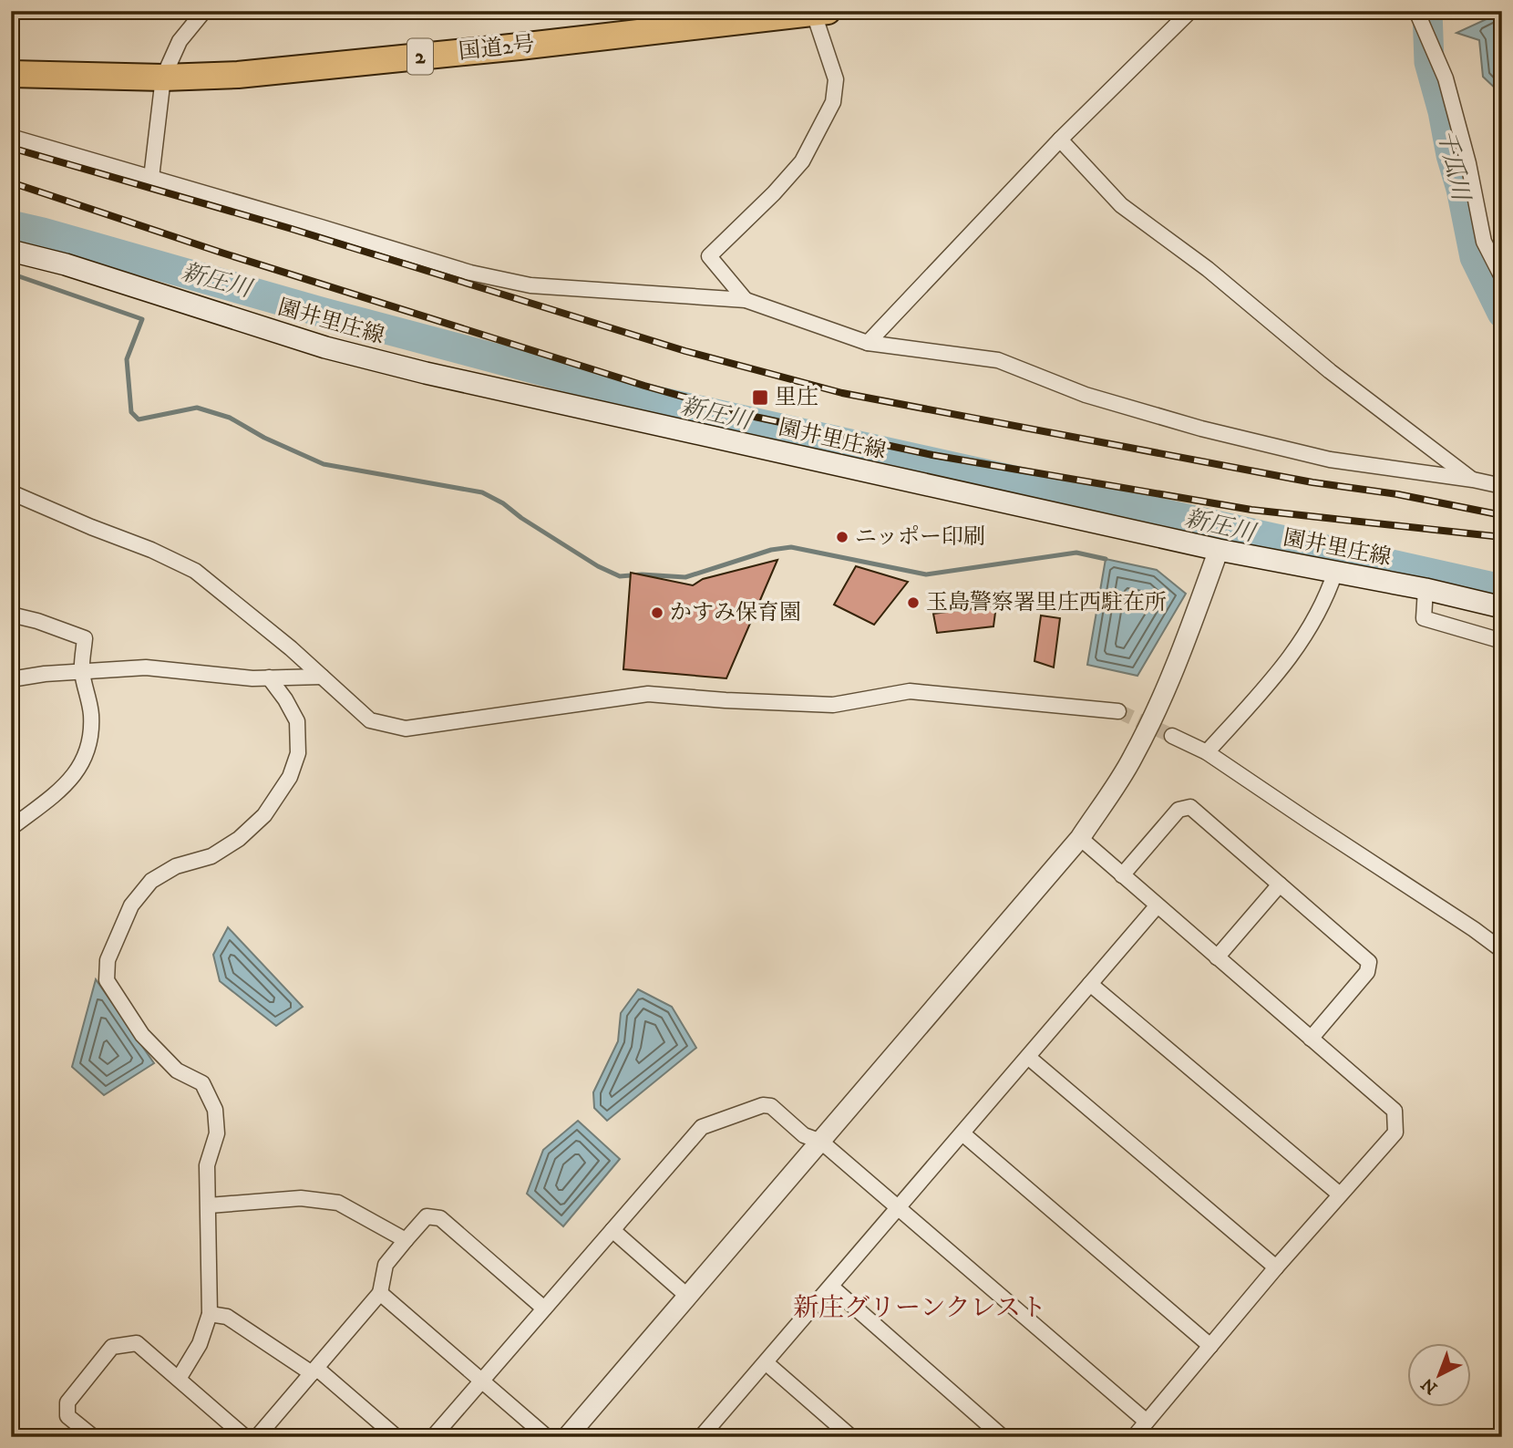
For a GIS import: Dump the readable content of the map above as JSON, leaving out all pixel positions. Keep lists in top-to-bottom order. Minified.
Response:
{"streets":{"highway":["国道2号","2"],"main road":["園井里庄線"]},"districts":["新庄グリーンクレスト"],"water":["千瓜川","新圧川"],"places":{"transit":["里庄"],"other":["ニッポー印刷","玉島警察署里庄西駐在所","かすみ保育園"]},"north":"bottom left"}
